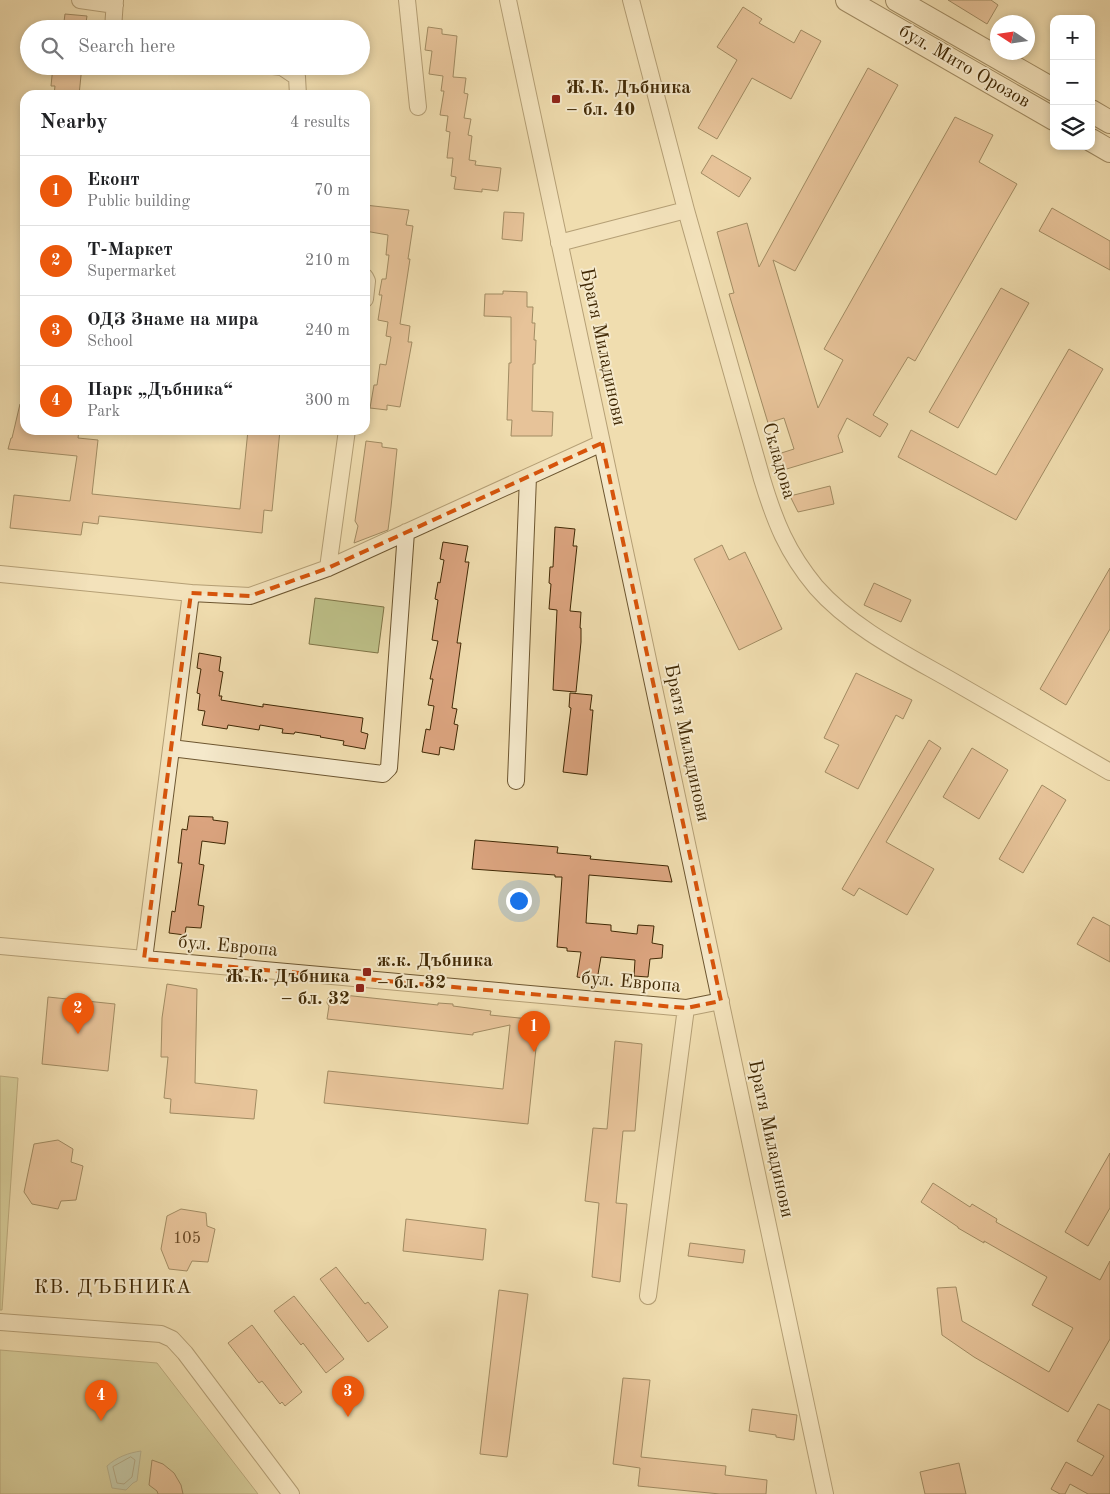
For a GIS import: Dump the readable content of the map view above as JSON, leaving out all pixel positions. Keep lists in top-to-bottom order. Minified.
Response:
{"streets":{"main road":["бул. Мито Орозов"],"street":["Братя Миладинови","Складова","бул. Европа"]},"crossings":[["Братя Миладинови","бул. Европа"]],"districts":["КВ. ДЪБНИКА"],"places":{"transit":["Ж.К. Дъбника – бл. 40","ж.к. Дъбника – бл. 32","Ж.К. Дъбника – бл. 32"]},"house_numbers":["105"],"north":"left","page":{"map_buttons":["+","−"],"search":"Search here","heading":["Nearby","4 results"],"list":[{"mark":"1","name":"Еконт","note":"Public building","value":"70 m"},{"mark":"2","name":"Т-Маркет","note":"Supermarket","value":"210 m"},{"mark":"3","name":"ОДЗ Знаме на мира","note":"School","value":"240 m"},{"mark":"4","name":"Парк „Дъбника“","note":"Park","value":"300 m"}],"pins":["2","1","3","4"]}}
